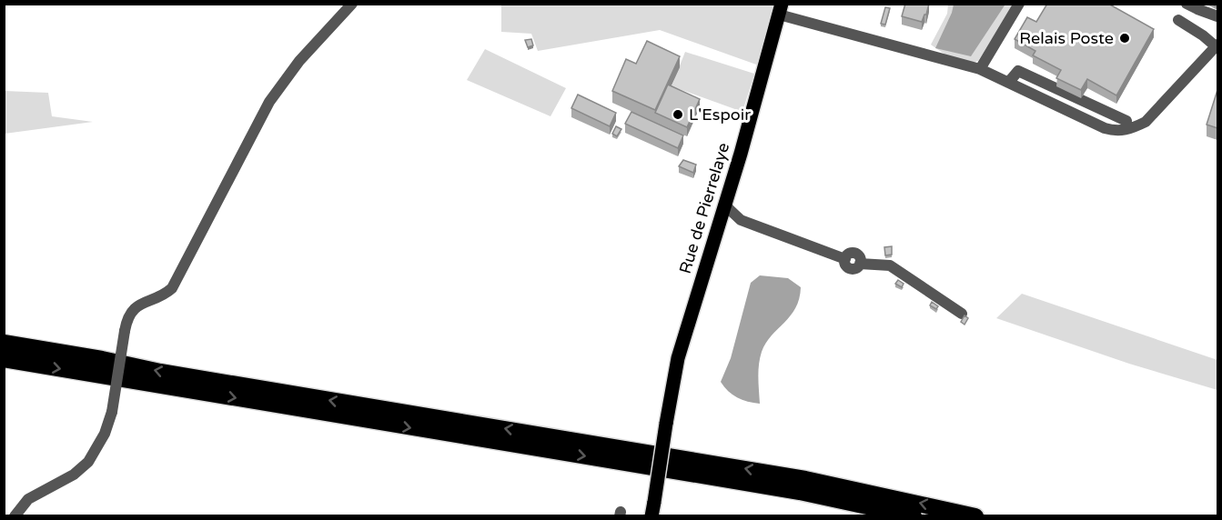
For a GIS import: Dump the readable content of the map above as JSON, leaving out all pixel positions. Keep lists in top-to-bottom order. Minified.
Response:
{"streets":{"main road":["Rue de Pierrelaye"]},"places":["Relais Poste","L'Espoir"]}
